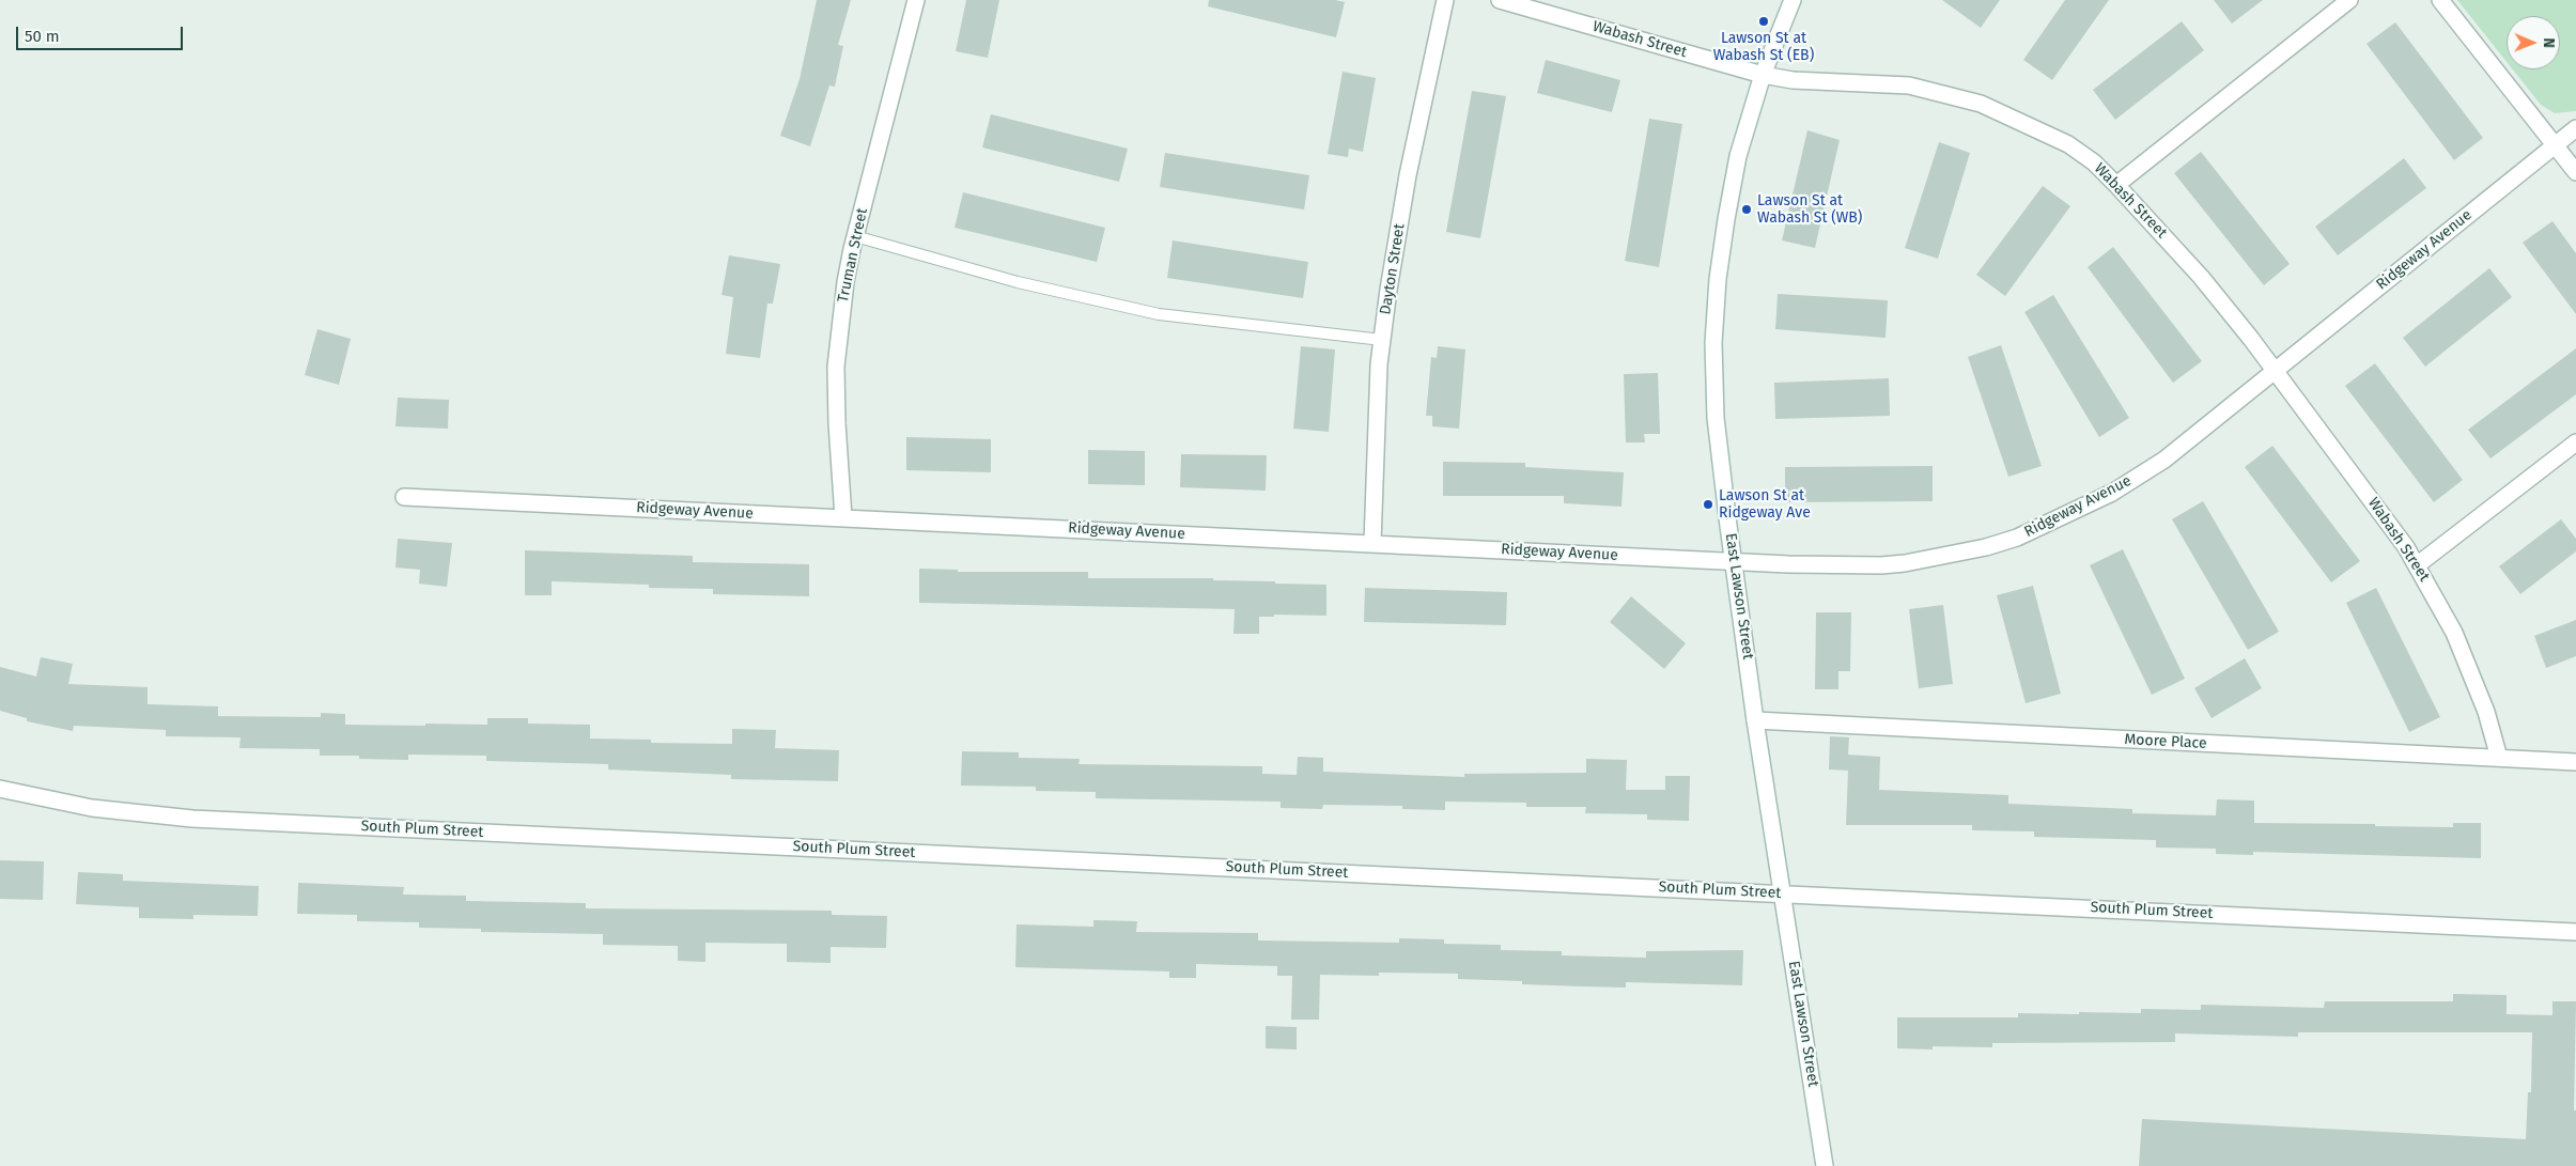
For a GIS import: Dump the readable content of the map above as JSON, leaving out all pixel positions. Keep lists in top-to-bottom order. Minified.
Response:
{"streets":{"street":["Wabash Street","Ridgeway Avenue","Truman Street","Dayton Street","East Lawson Street","Moore Place","South Plum Street"]},"crossings":[["Wabash Street","Ridgeway Avenue"],["Wabash Street","East Lawson Street"],["Wabash Street","Moore Place"],["Ridgeway Avenue","Truman Street"],["Ridgeway Avenue","Dayton Street"],["Ridgeway Avenue","East Lawson Street"],["East Lawson Street","Moore Place"],["East Lawson Street","South Plum Street"]],"places":["Lawson St at Wabash St (EB)","Lawson St at Wabash St (WB)","Lawson St at Ridgeway Ave"],"scale_bar":"50 m","north":"right"}
